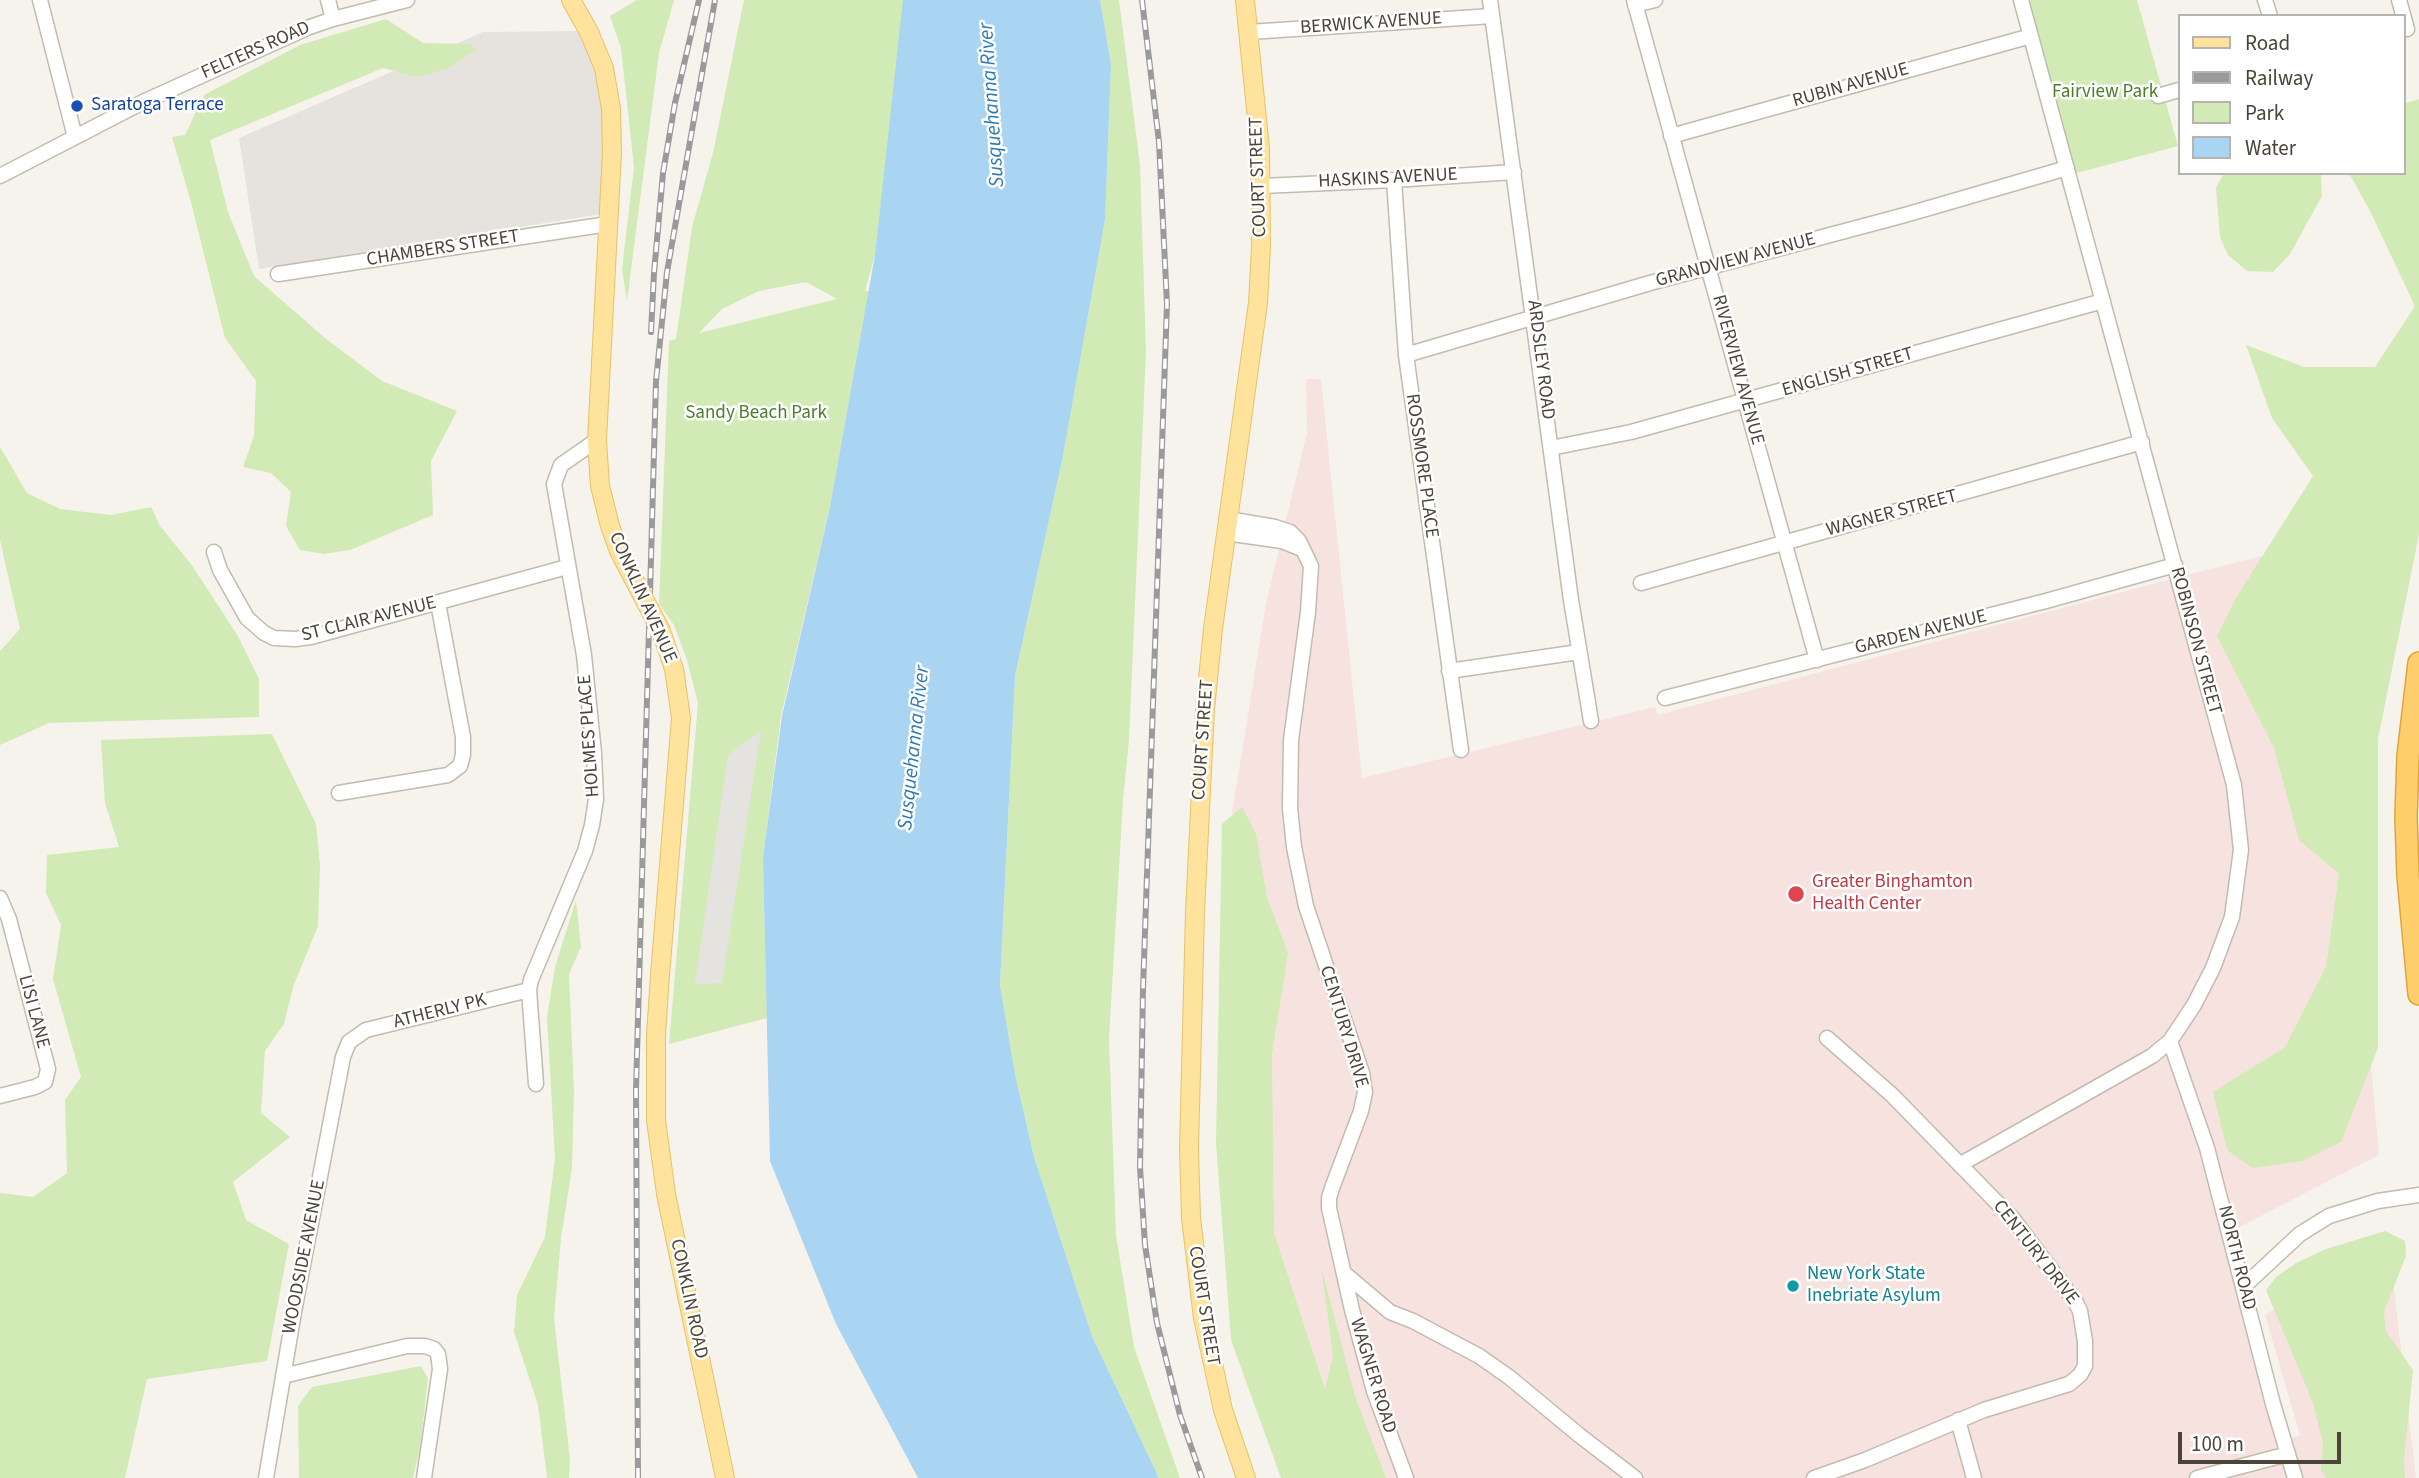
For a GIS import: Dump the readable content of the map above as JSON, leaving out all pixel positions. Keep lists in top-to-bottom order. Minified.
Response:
{"streets":{"main road":["COURT STREET","CONKLIN AVENUE","CONKLIN ROAD"],"street":["BERWICK AVENUE","FELTERS ROAD","RUBIN AVENUE","HASKINS AVENUE","CHAMBERS STREET","GRANDVIEW AVENUE","ARDSLEY ROAD","RIVERVIEW AVENUE","ENGLISH STREET","ROSSMORE PLACE","WAGNER STREET","ST CLAIR AVENUE","GARDEN AVENUE","ROBINSON STREET","HOLMES PLACE","LISI LANE","ATHERLY PK","CENTURY DRIVE","WOODSIDE AVENUE","NORTH ROAD","WAGNER ROAD"]},"crossings":[["BERWICK AVENUE","COURT STREET"],["BERWICK AVENUE","ARDSLEY ROAD"],["RUBIN AVENUE","RIVERVIEW AVENUE"],["RUBIN AVENUE","ROBINSON STREET"],["COURT STREET","HASKINS AVENUE"],["COURT STREET","CENTURY DRIVE"],["HASKINS AVENUE","ARDSLEY ROAD"],["HASKINS AVENUE","ROSSMORE PLACE"],["CHAMBERS STREET","CONKLIN AVENUE"],["GRANDVIEW AVENUE","ARDSLEY ROAD"],["GRANDVIEW AVENUE","RIVERVIEW AVENUE"],["GRANDVIEW AVENUE","ROSSMORE PLACE"],["GRANDVIEW AVENUE","ROBINSON STREET"],["ARDSLEY ROAD","ENGLISH STREET"],["RIVERVIEW AVENUE","ENGLISH STREET"],["RIVERVIEW AVENUE","WAGNER STREET"],["RIVERVIEW AVENUE","GARDEN AVENUE"],["ENGLISH STREET","ROBINSON STREET"],["WAGNER STREET","ROBINSON STREET"],["CONKLIN AVENUE","HOLMES PLACE"],["CONKLIN AVENUE","CONKLIN ROAD"],["ST CLAIR AVENUE","HOLMES PLACE"],["GARDEN AVENUE","ROBINSON STREET"],["ROBINSON STREET","CENTURY DRIVE"],["ROBINSON STREET","NORTH ROAD"],["HOLMES PLACE","ATHERLY PK"],["ATHERLY PK","WOODSIDE AVENUE"],["CENTURY DRIVE","WAGNER ROAD"]],"water":["Susquehanna River"],"parks":["Fairview Park","Sandy Beach Park"],"places":["Saratoga Terrace","Greater Binghamton Health Center","New York State Inebriate Asylum"],"legend":["Road","Railway","Park","Water"],"scale_bar":"100 m"}
